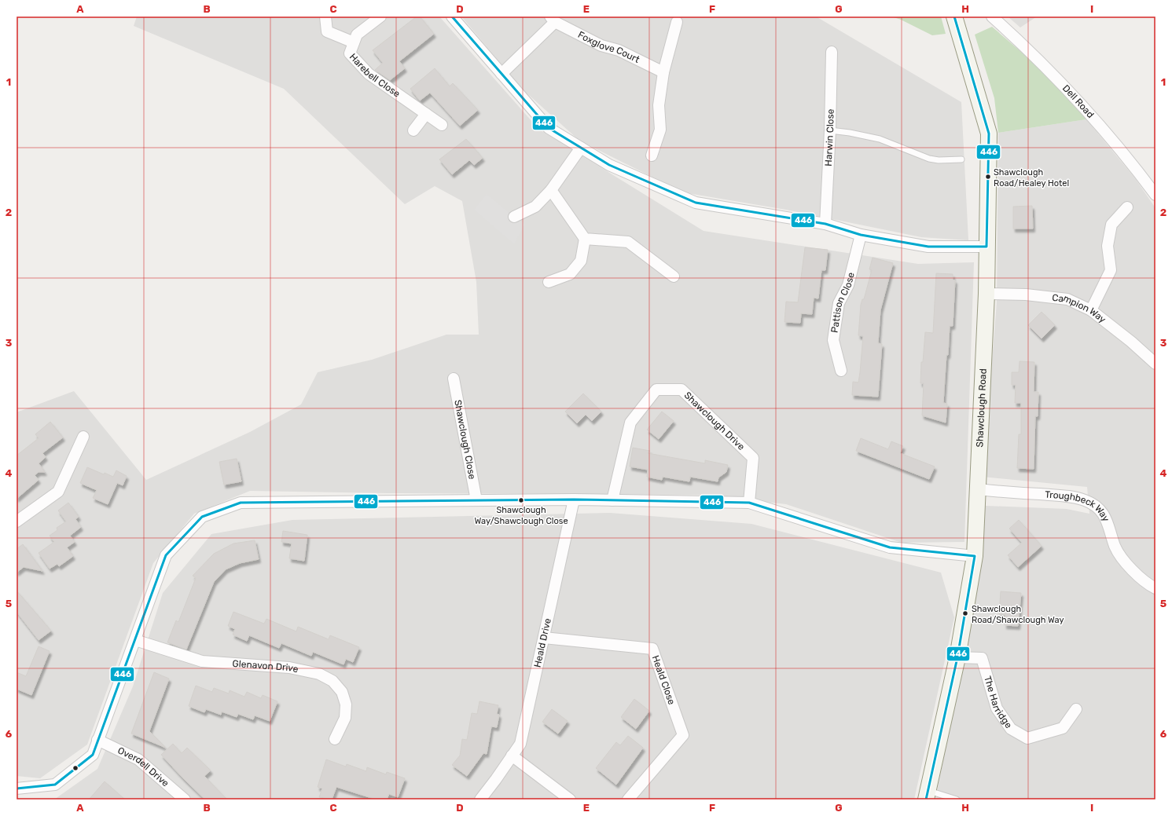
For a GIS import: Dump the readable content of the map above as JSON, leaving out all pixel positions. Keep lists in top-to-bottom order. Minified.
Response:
{"streets":{"main road":["Shawclough Road"],"street":["Foxglove Court","Harebell Close","Dell Road","Harwin Close","Pattison Close","Campion Way","Shawclough Drive","Shawclough Close","Troughbeck Way","Heald Drive","Glenavon Drive","Heald Close","The Harridge","Overdell Drive"]},"crossings":[["Campion Way","Shawclough Road"],["Shawclough Road","Troughbeck Way"],["Shawclough Road","The Harridge"],["Heald Drive","Heald Close"]],"places":["Shawclough Road/Healey Hotel","Shawclough Way/Shawclough Close","Shawclough Road/Shawclough Way"],"lines":["transit line 446"],"grid":{"columns":["A","B","C","D","E","F","G","H","I"],"rows":["1","2","3","4","5","6"]}}
